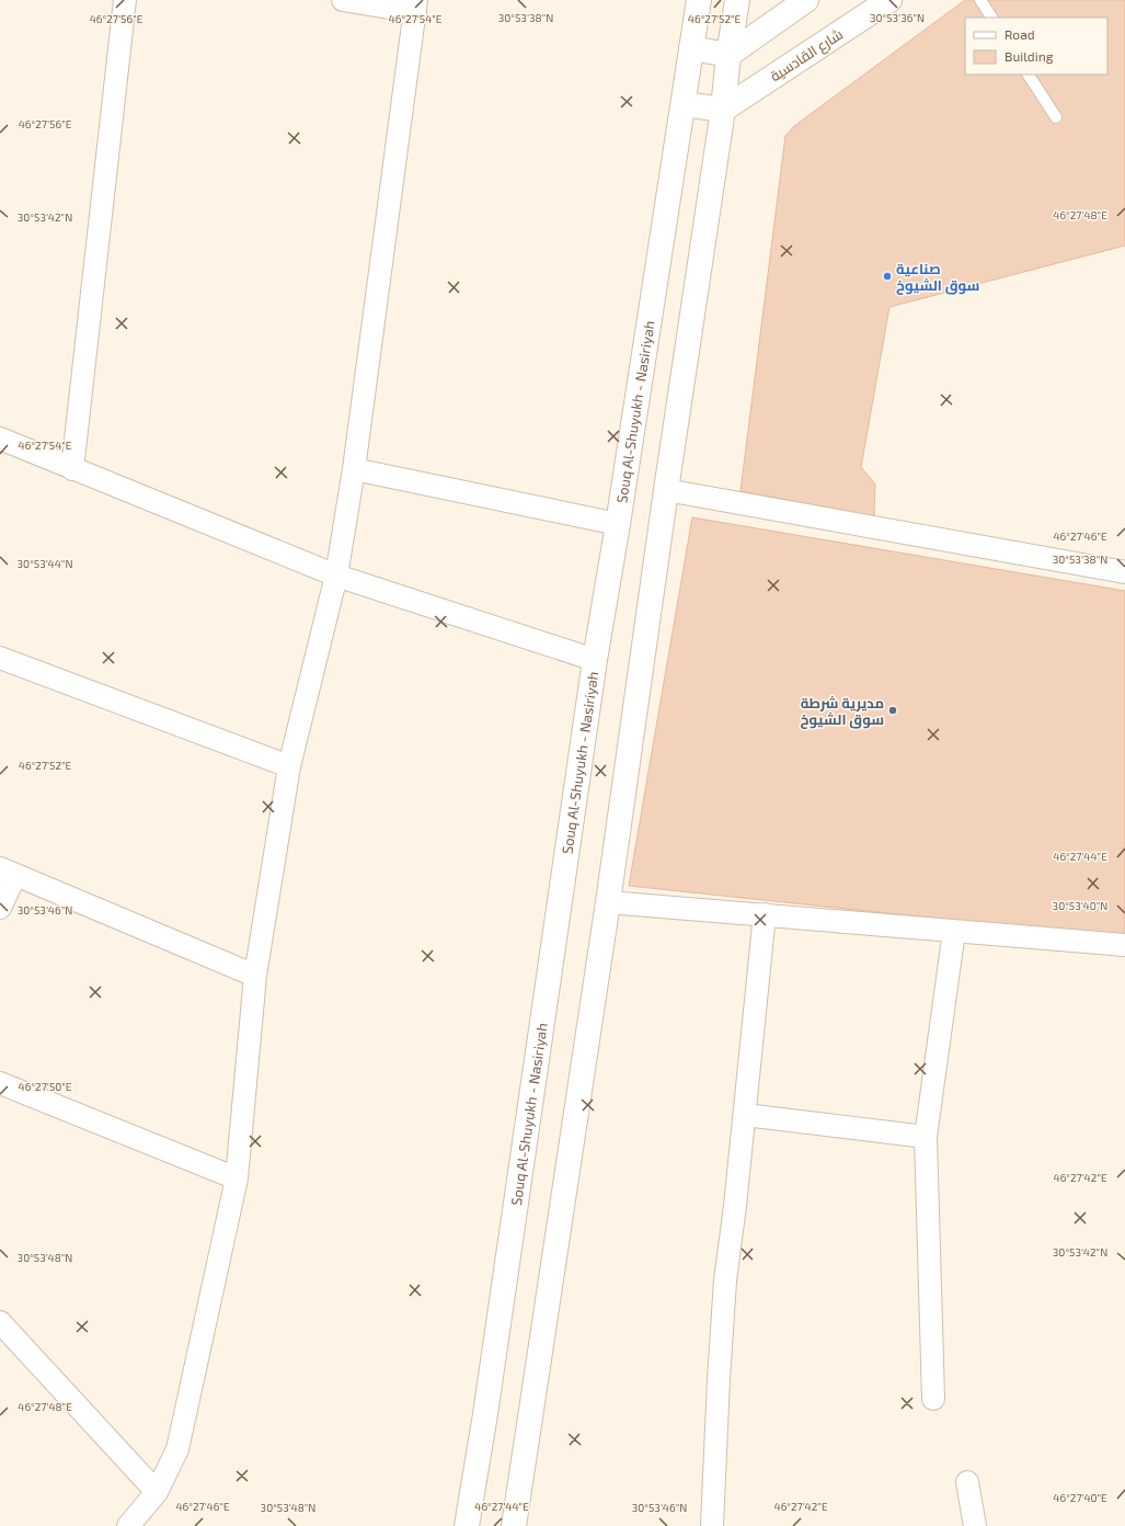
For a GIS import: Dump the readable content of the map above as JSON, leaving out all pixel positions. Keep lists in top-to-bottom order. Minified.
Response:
{"streets":{"main road":["شارع القادسية","Souq Al-Shuyukh - Nasiriyah"]},"places":["صناعية سوق الشيوخ","مديرية شرطة سوق الشيوخ"],"legend":["Road","Building"],"coordinates":["30°53'38\"N","30°53'36\"N","46°27'56\"E","46°27'54\"E","46°27'52\"E","46°27'48\"E","30°53'42\"N","46°27'46\"E","30°53'44\"N","46°27'44\"E","30°53'40\"N","30°53'46\"N","46°27'50\"E","46°27'42\"E","30°53'48\"N","46°27'40\"E"]}
